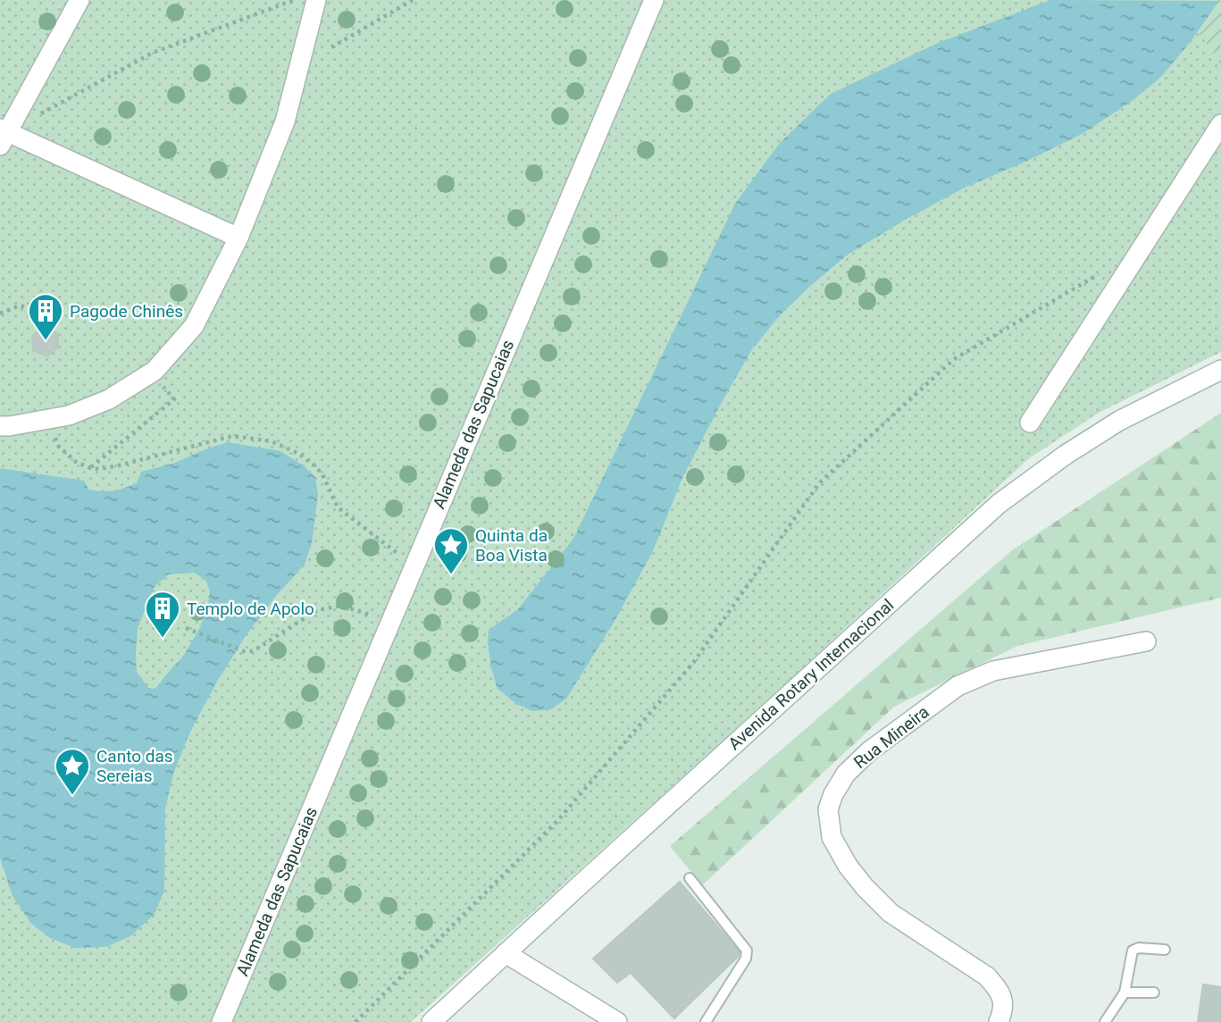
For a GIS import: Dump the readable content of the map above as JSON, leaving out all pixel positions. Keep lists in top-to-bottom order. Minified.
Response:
{"streets":{"street":["Alameda das Sapucaias","Avenida Rotary Internacional","Rua Mineira"]},"places":{"building":["Pagode Chinês","Templo de Apolo"],"place":["Quinta da Boa Vista","Canto das Sereias"]}}
